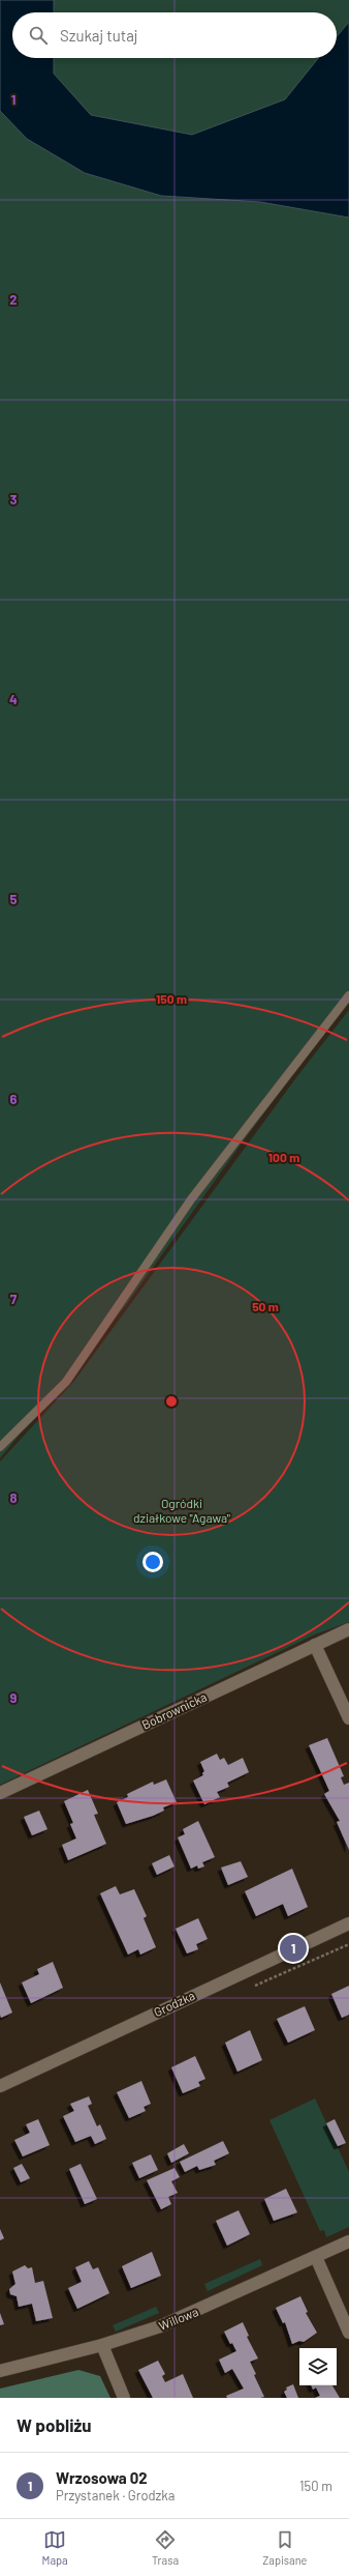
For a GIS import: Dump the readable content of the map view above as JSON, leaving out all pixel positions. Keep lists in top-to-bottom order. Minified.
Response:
{"streets":{"street":["Bobrownicka","Grodzka","Willowa"]},"parks":["Ogródki działkowe \"Agawa\""],"page":{"search":"Szukaj tutaj","pins":"1","heading":"W pobliżu","list":[{"mark":"1","name":"Wrzosowa 02","note":"Przystanek · Grodzka","value":"150 m"}],"nav":["Mapa","Trasa","Zapisane"]},"grid":{"rows":["1","2","3","4","5","6","7","8","9"]},"rings":["150 m","100 m","50 m"]}
